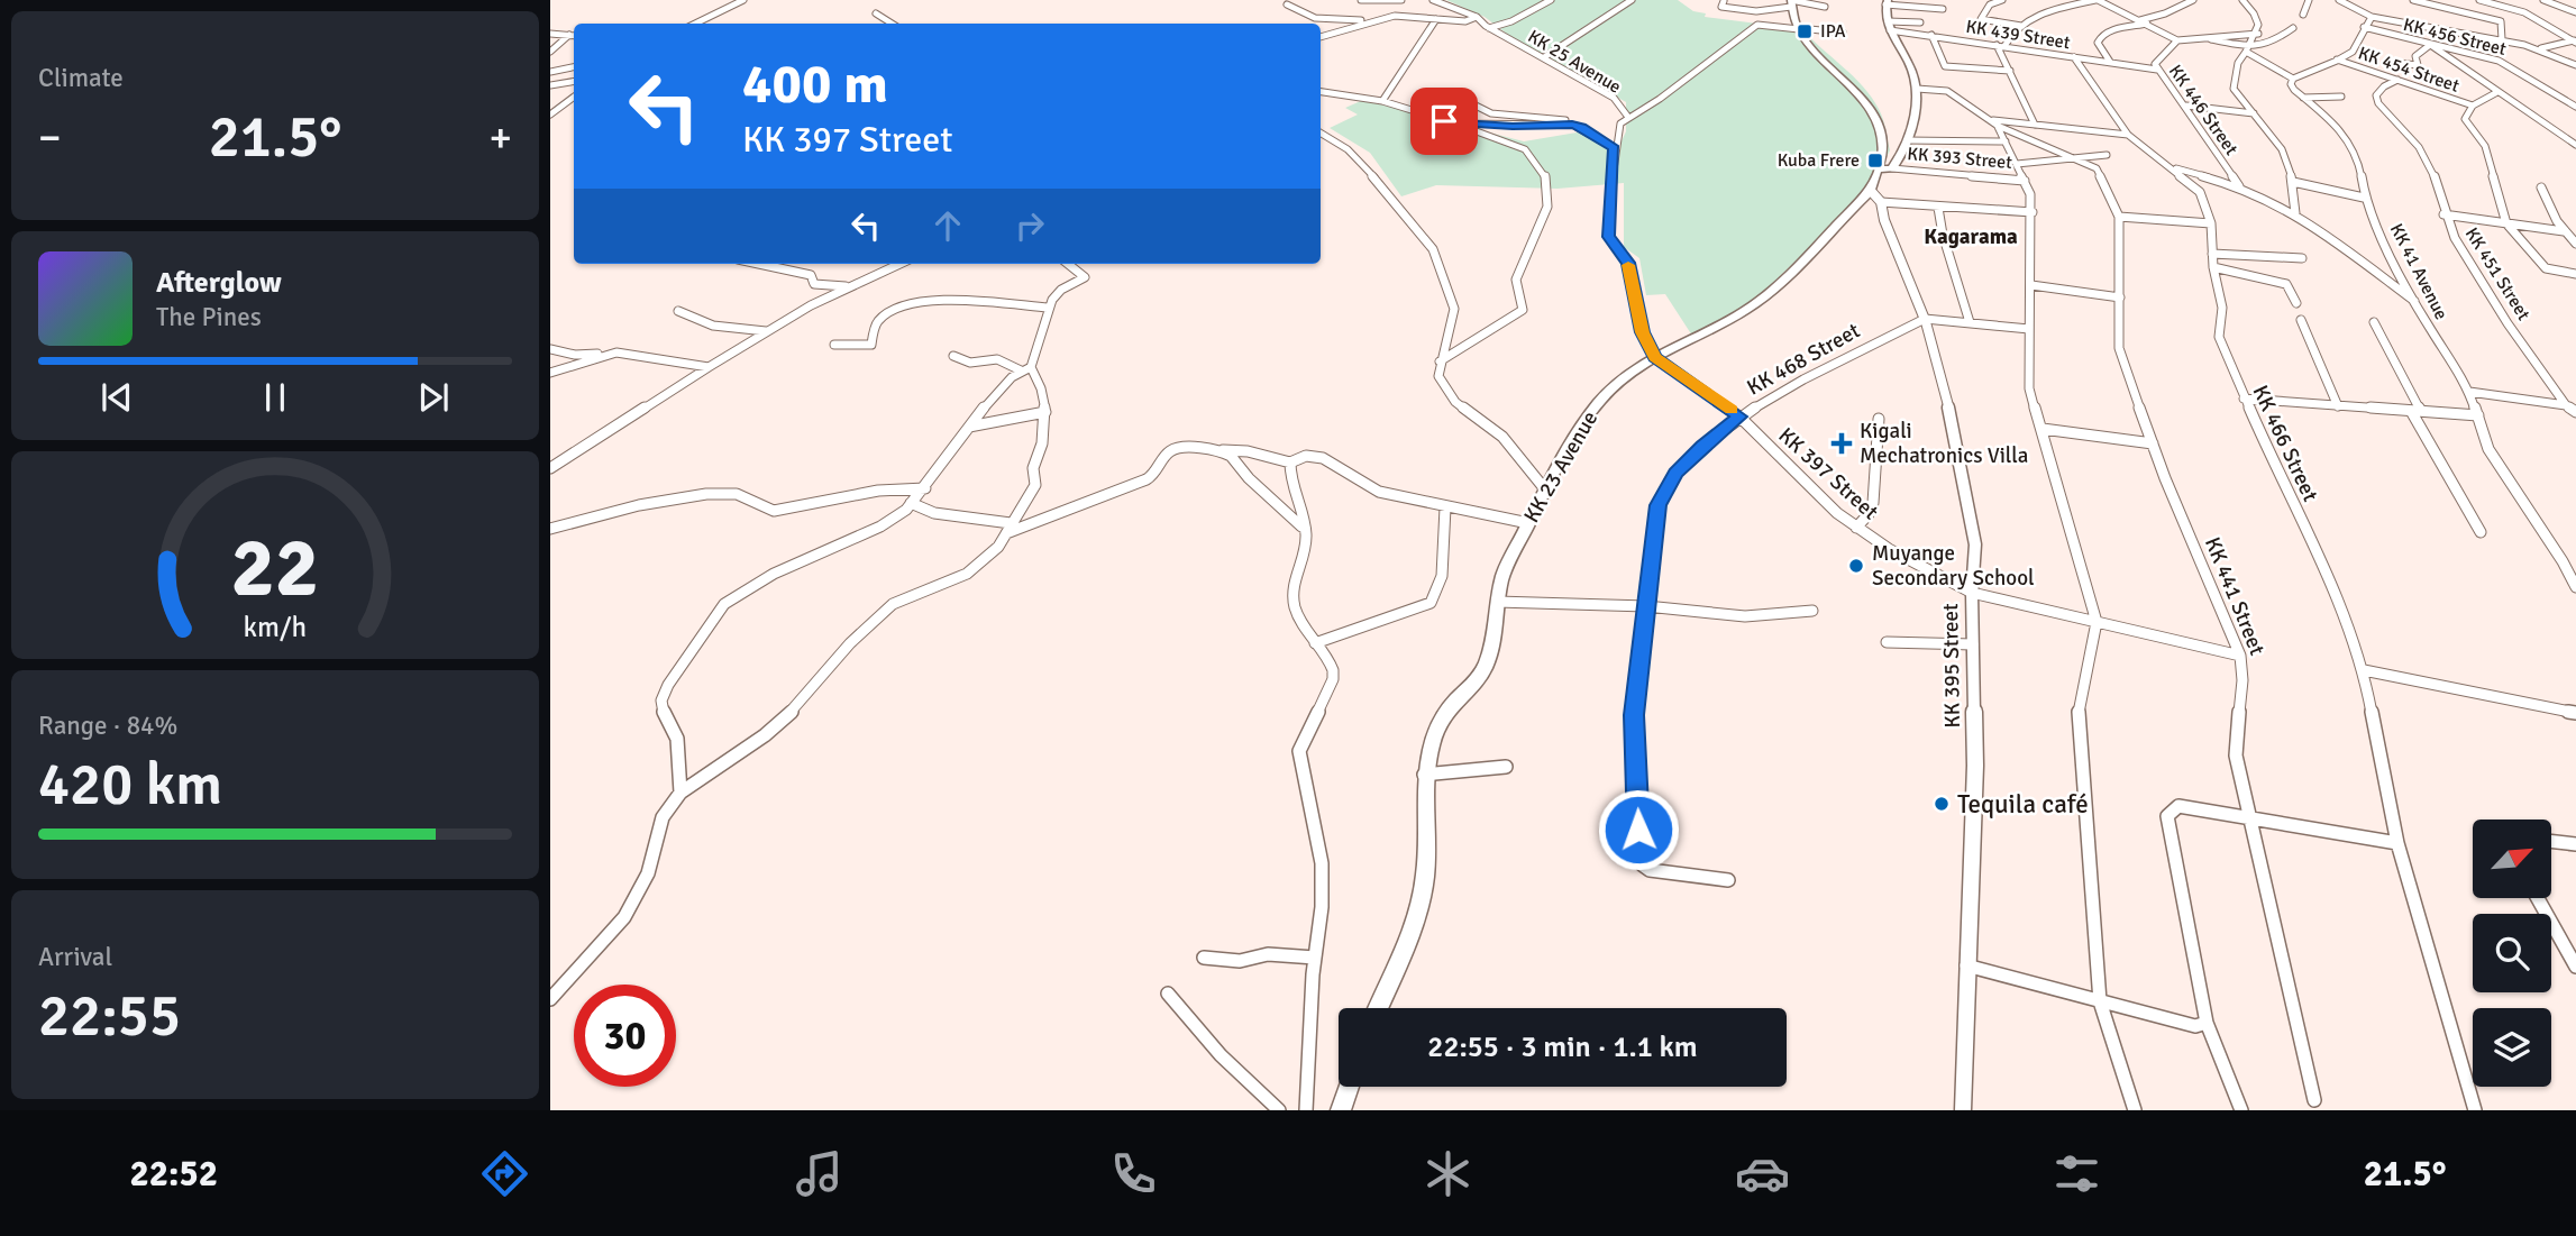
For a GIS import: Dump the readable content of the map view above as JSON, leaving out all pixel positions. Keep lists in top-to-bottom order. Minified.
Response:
{"streets":{"main road":["KK 23 Avenue"],"street":["KK 439 Street","KK 456 Street","KK 25 Avenue","KK 454 Street","KK 446 Street","KK 393 Street","KK 41 Avenue","KK 451 Street","KK 468 Street","KK 466 Street","KK 397 Street","KK 441 Street","KK 395 Street"]},"crossings":[["KK 439 Street","KK 446 Street"],["KK 439 Street","KK 466 Street"],["KK 454 Street","KK 451 Street"],["KK 393 Street","KK 23 Avenue"],["KK 468 Street","KK 397 Street"],["KK 468 Street","KK 395 Street"],["KK 23 Avenue","KK 397 Street"],["KK 23 Avenue","KK 441 Street"],["KK 23 Avenue","KK 395 Street"],["KK 397 Street","KK 441 Street"],["KK 397 Street","KK 395 Street"]],"districts":["Kagarama"],"places":{"transit":["IPA","Kuba Frere"],"health":["Kigali Mechatronics Villa"],"other":["Muyange Secondary School","Tequila café"]},"north":"top right","page":{"tile":["Climate",["Range · 84%","420 km"],["Arrival","22:55"]],"turn":["400 m","KK 397 Street"],"heat":["−","21.5°","+"],"song":["Afterglow","The Pines"],"limit":"30","trip":"22:55 · 3 min · 1.1 km","tabs":["22:52","21.5°"],"gauge":["22","km/h"]}}
